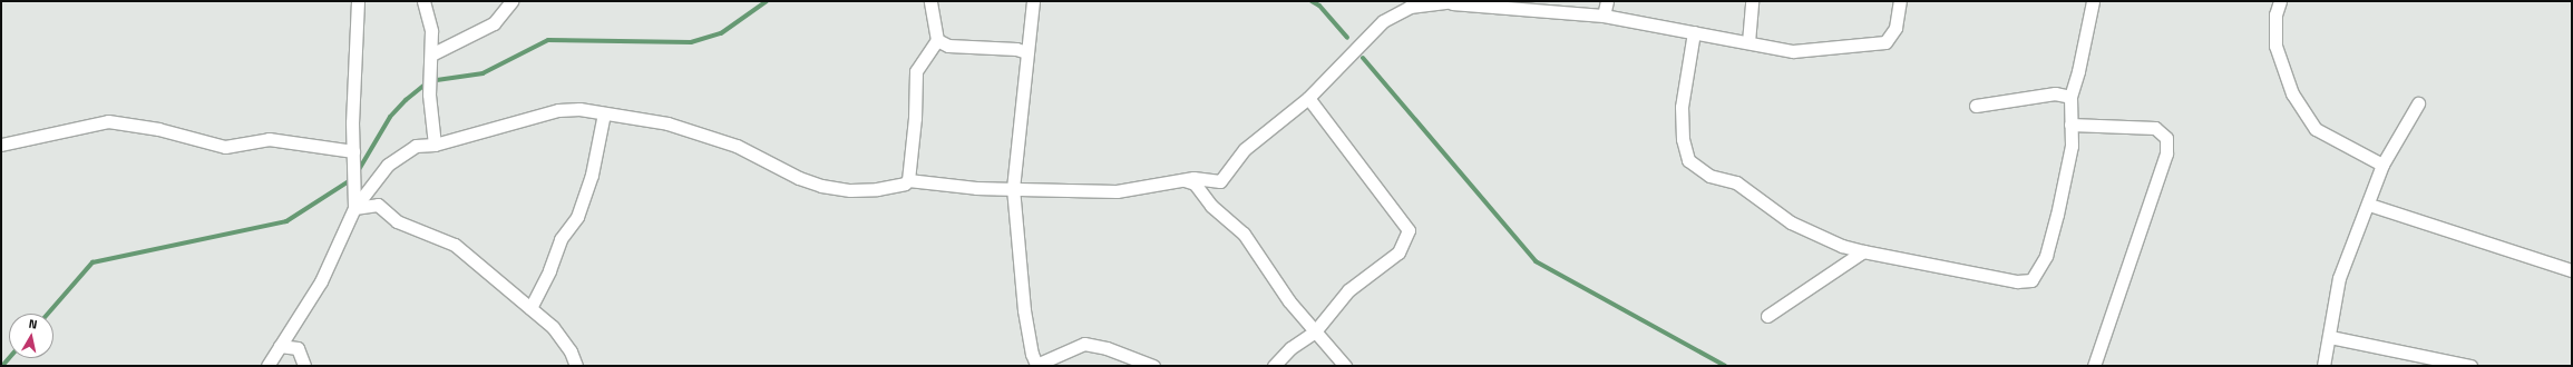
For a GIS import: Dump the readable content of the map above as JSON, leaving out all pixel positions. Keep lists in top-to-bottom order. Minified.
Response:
{"north":"top"}
